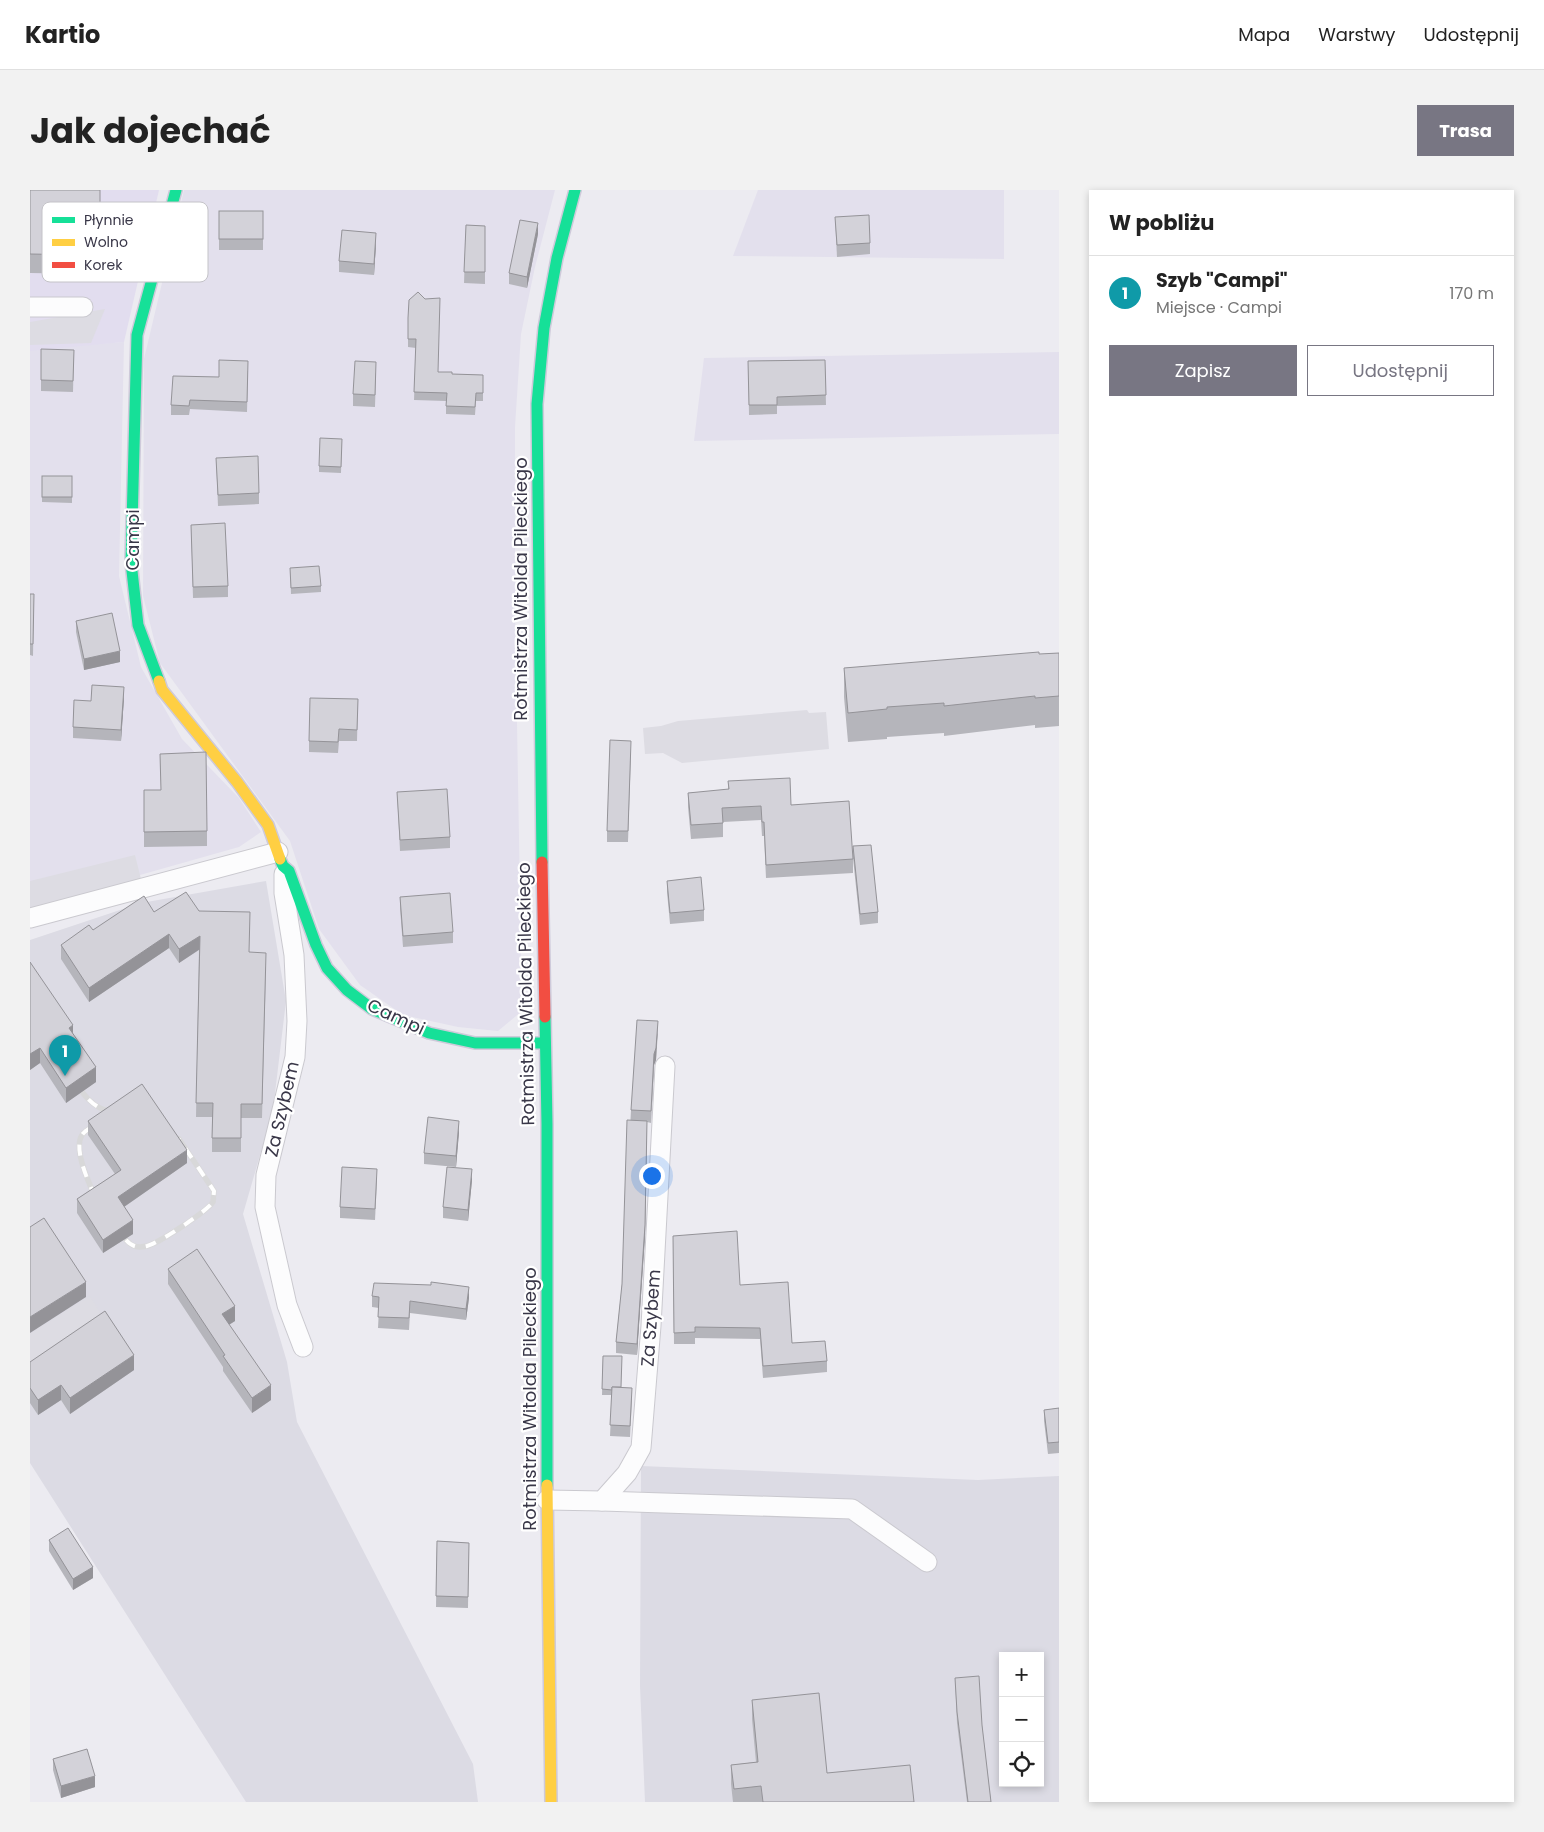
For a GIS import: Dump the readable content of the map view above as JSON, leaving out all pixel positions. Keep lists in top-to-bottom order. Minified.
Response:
{"streets":{"main road":["Campi","Rotmistrza Witolda Pileckiego"],"street":["Za Szybem"]},"crossings":[["Campi","Rotmistrza Witolda Pileckiego"],["Campi","Za Szybem"]],"legend":["Płynnie","Wolno","Korek"],"page":{"header":"Kartio","nav":["Mapa","Warstwy","Udostępnij"],"title":"Jak dojechać","buttons":["Trasa",["Zapisz","Udostępnij"]],"heading":"W pobliżu","list":[{"mark":"1","name":"Szyb \"Campi\"","note":"Miejsce · Campi","value":"170 m"}],"pins":"1","map_buttons":["+","−"]}}
